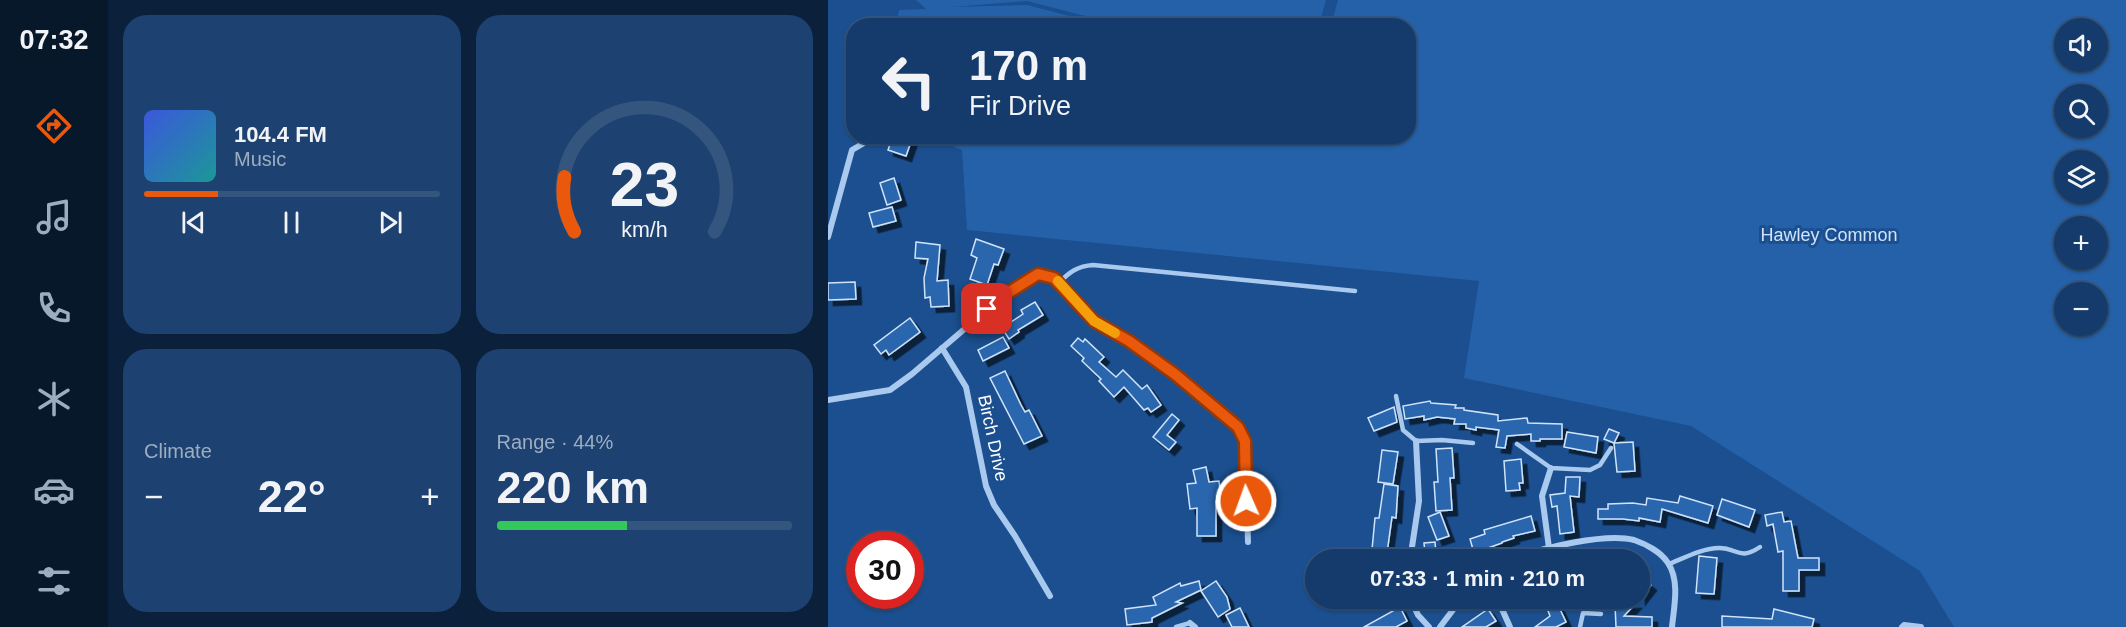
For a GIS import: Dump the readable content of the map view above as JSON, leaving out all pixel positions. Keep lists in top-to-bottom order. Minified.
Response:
{"streets":{"street":["Birch Drive"]},"parks":["Hawley Common"],"page":{"tabs":"07:32","map_buttons":["+","−"],"turn":["170 m","Fir Drive"],"song":["104.4 FM","Music"],"tile":["Climate",["Range · 44%","220 km"]],"heat":["−","22°","+"],"limit":"30","trip":"07:33 · 1 min · 210 m","gauge":["23","km/h"]}}
